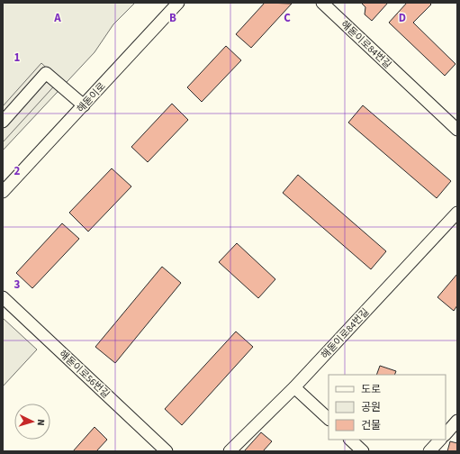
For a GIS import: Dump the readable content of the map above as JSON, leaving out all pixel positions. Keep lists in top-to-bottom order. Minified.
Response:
{"streets":{"street":["해돋이로84번길","해돋이로","해돋이로56번길"]},"legend":["도로","공원","건물"],"north":"right","grid":{"columns":["A","B","C","D"],"rows":["1","2","3"]}}
